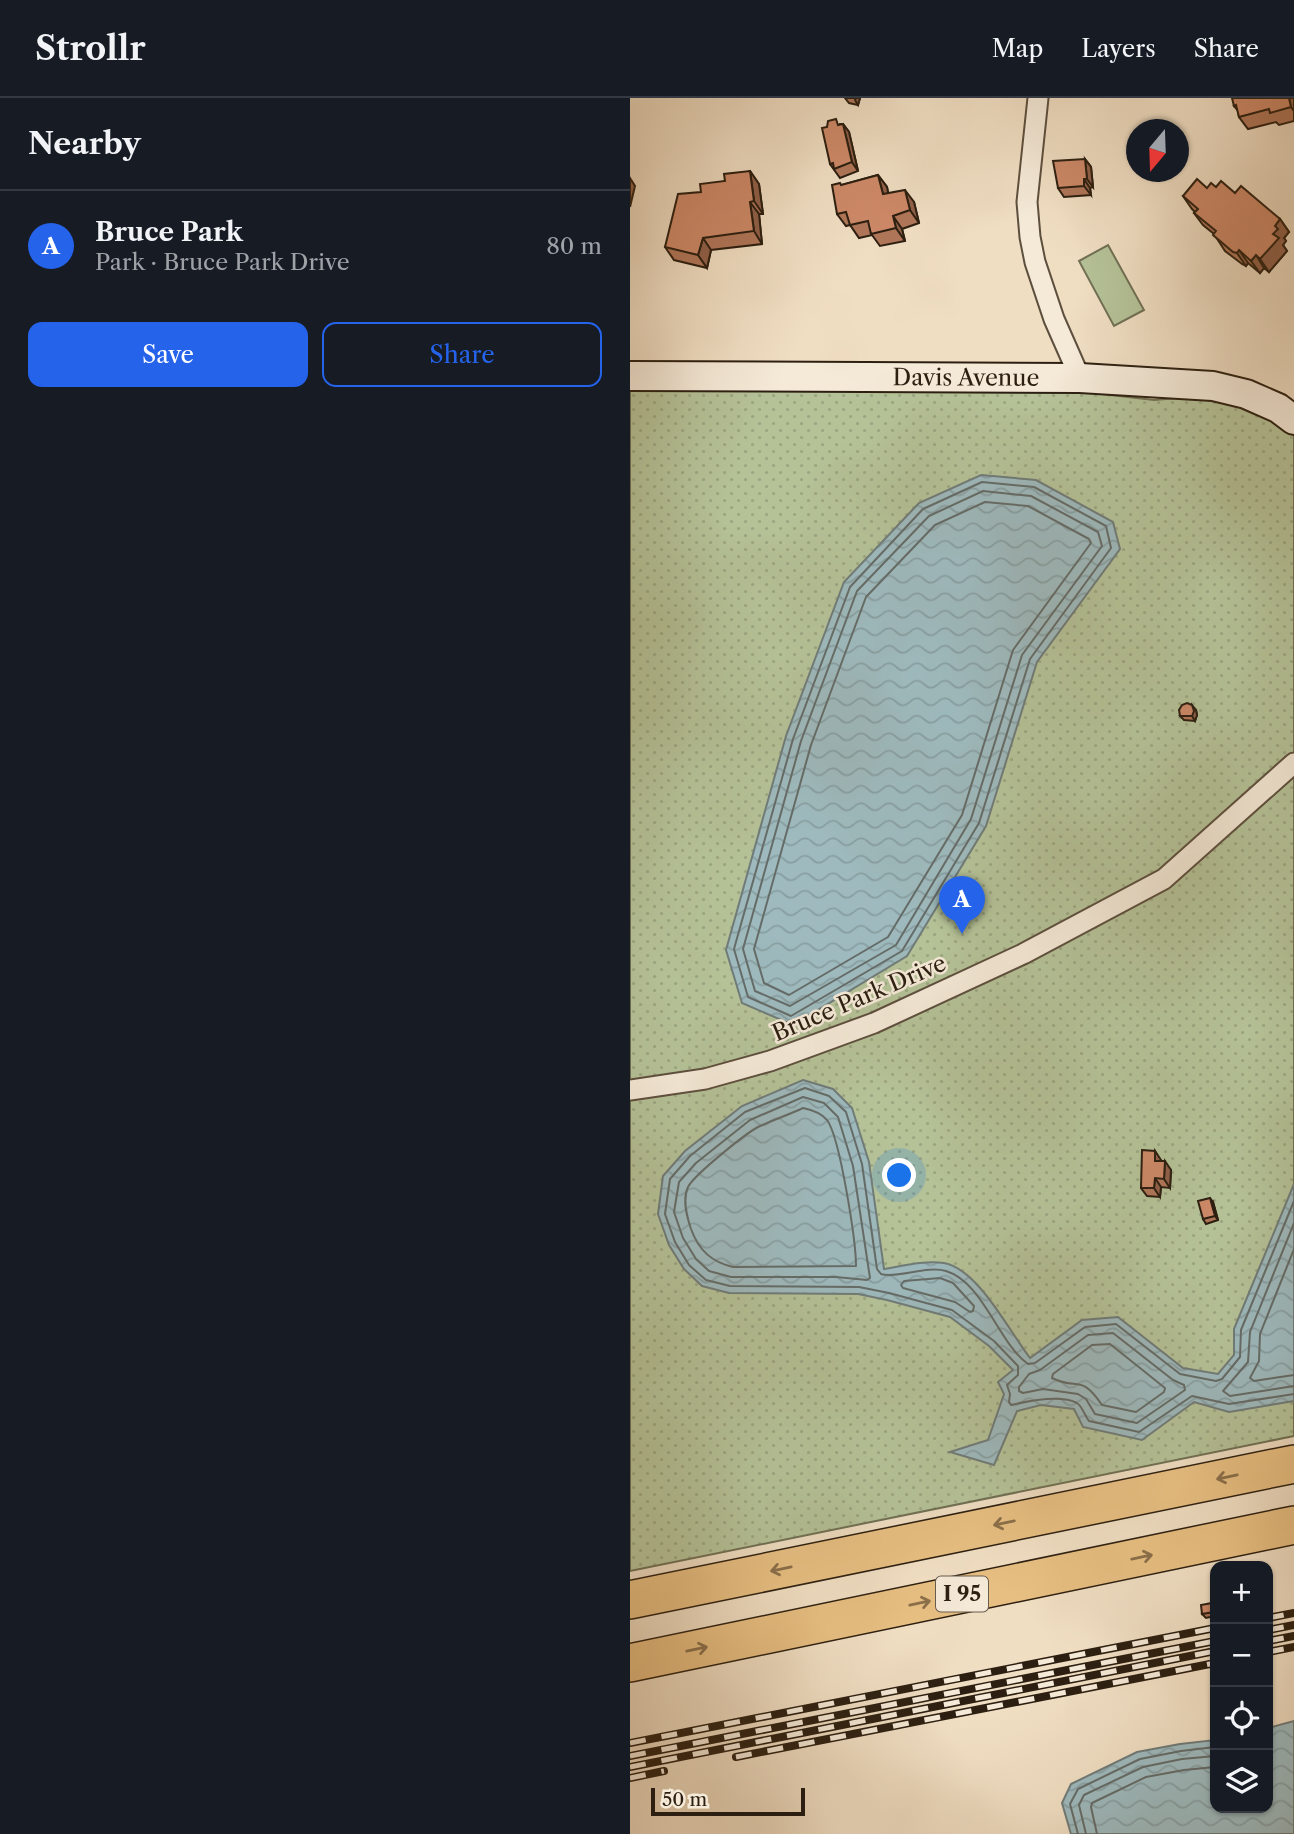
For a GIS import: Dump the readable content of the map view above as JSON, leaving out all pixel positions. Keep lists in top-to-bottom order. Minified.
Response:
{"streets":{"highway":["I 95"],"main road":["Davis Avenue"],"street":["Bruce Park Drive"]},"scale_bar":"50 m","north":"bottom","page":{"header":"Strollr","nav":["Map","Layers","Share"],"heading":"Nearby","list":[{"mark":"A","name":"Bruce Park","note":"Park · Bruce Park Drive","value":"80 m"}],"buttons":["Save","Share"],"pins":"A","map_buttons":["+","−"],"scale":"50 m"}}
